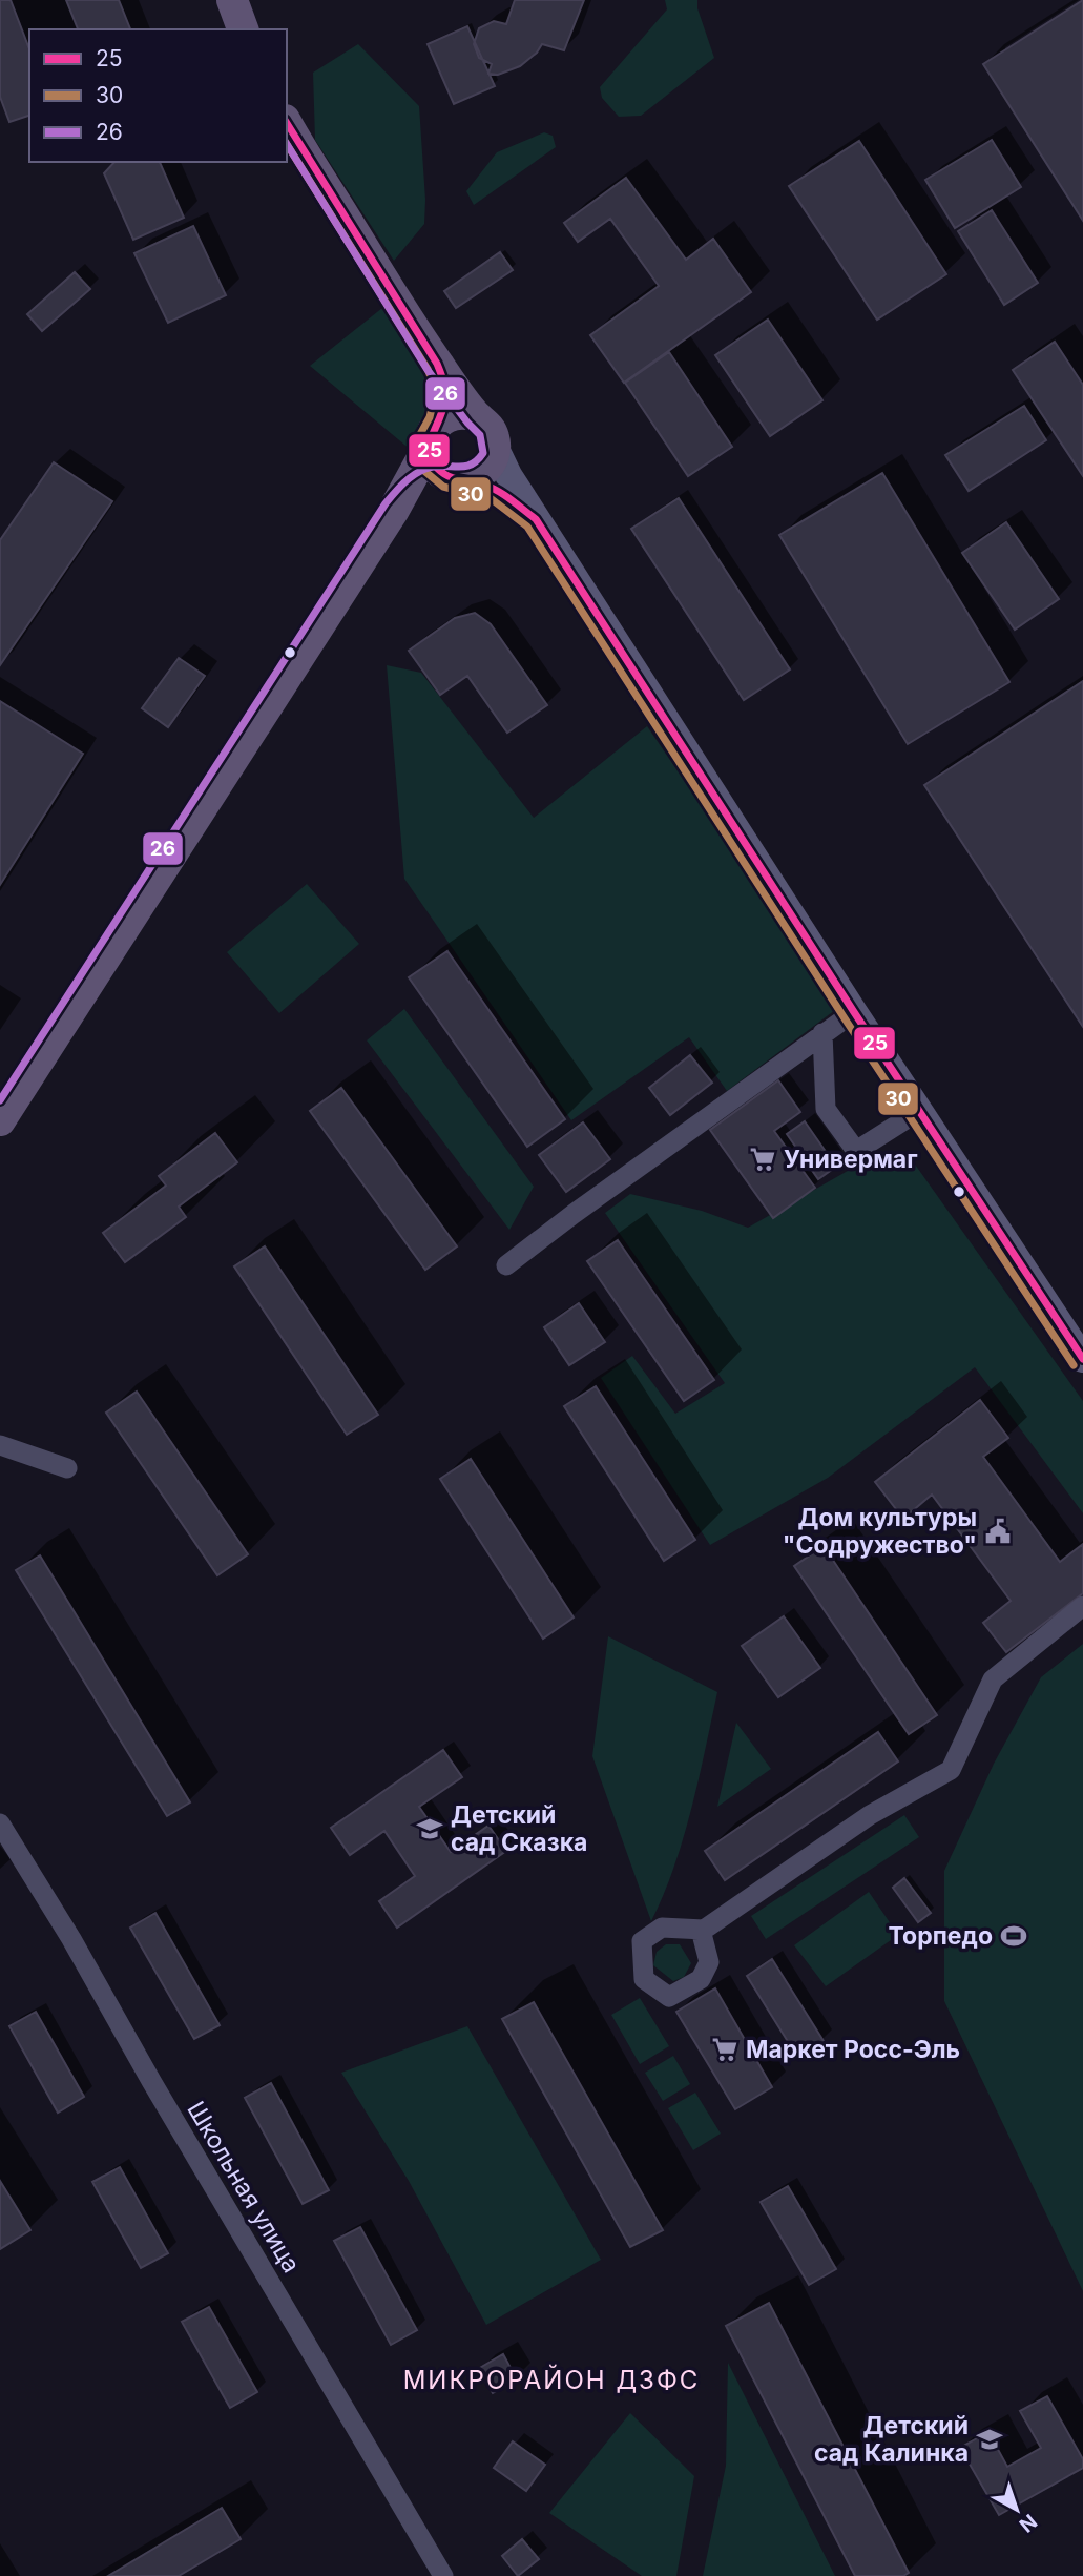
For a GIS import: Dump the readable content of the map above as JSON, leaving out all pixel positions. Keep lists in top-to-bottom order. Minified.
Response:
{"streets":{"street":["Школьная улица"]},"districts":["МИКРОРАЙОН ДЗФС"],"places":{"supermarket":["Универмаг","Маркет Росс-Эль"],"public building":["Дом культуры \"Содружество\""],"school or university":["Детский сад Сказка","Детский сад Калинка"],"sports":["Торпедо"]},"lines":["transit line 25","transit line 30","transit line 26"],"legend":["25","30","26"],"north":"bottom right"}
